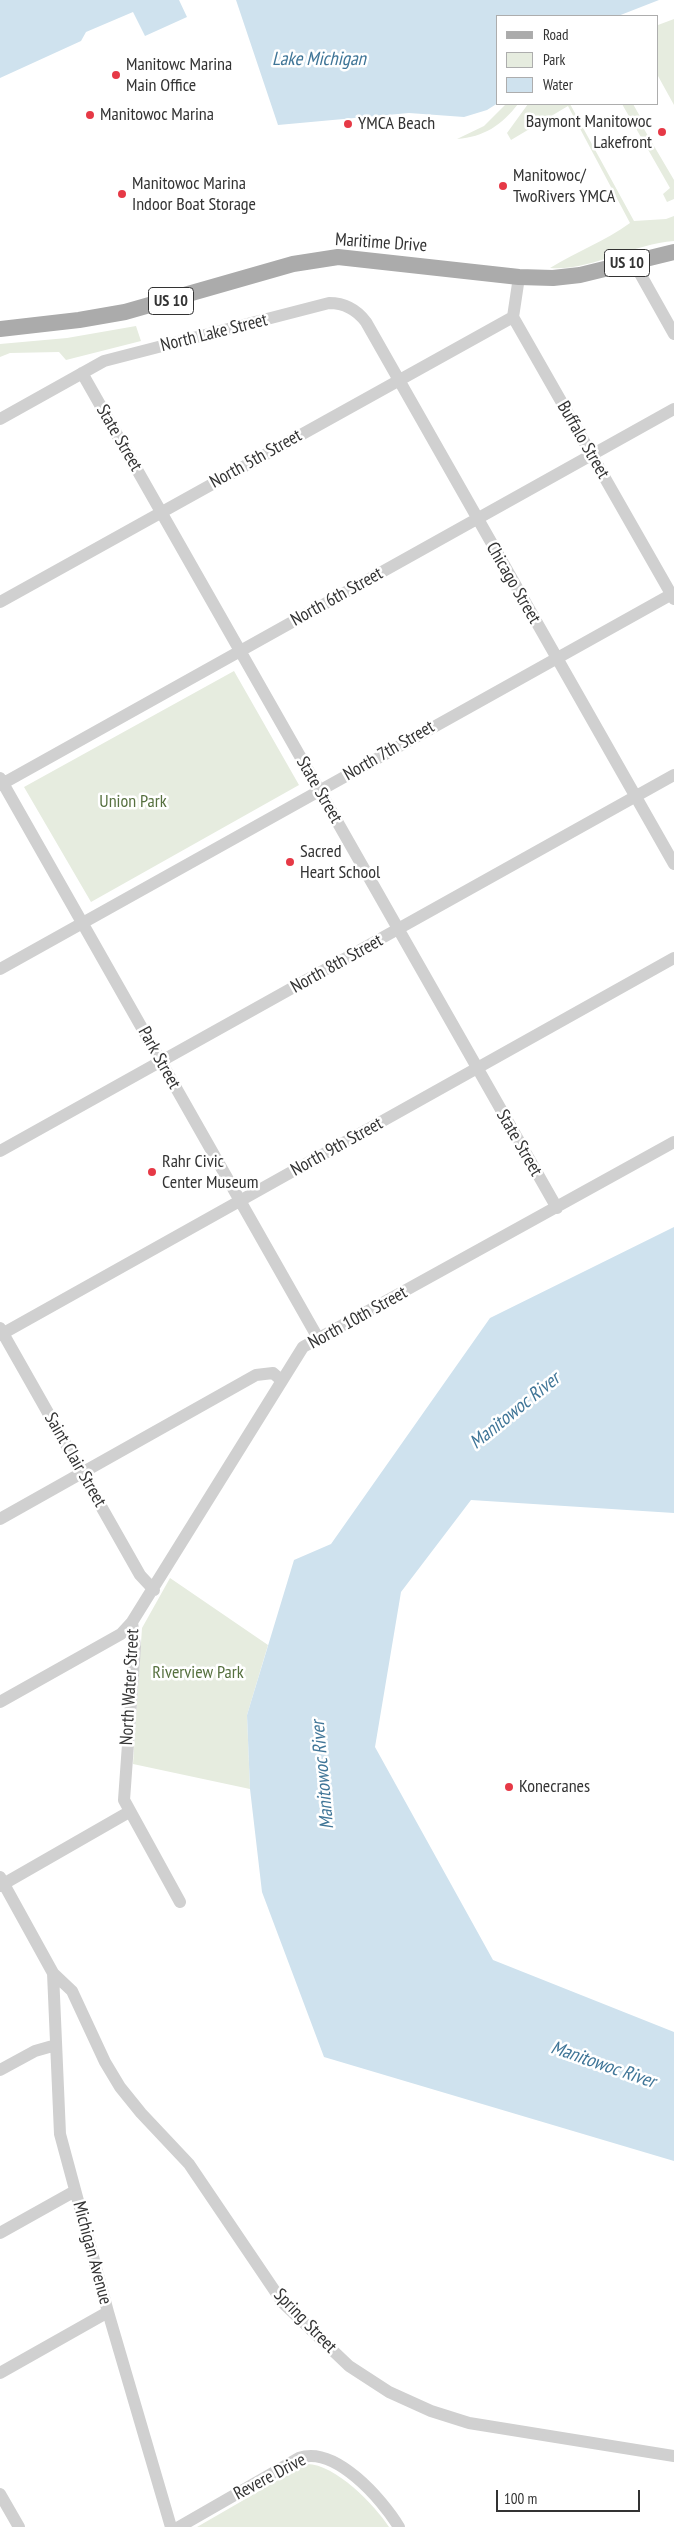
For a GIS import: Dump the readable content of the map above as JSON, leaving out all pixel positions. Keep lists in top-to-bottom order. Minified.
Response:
{"streets":{"main road":["Maritime Drive","US 10"],"street":["North Lake Street","State Street","Buffalo Street","North 5th Street","Chicago Street","North 6th Street","North 7th Street","North 8th Street","Park Street","North 9th Street","North 10th Street","Saint Clair Street","North Water Street","Michigan Avenue","Spring Street","Revere Drive"]},"crossings":[["North Lake Street","State Street"],["North Lake Street","Chicago Street"],["State Street","North 5th Street"],["State Street","North 6th Street"],["State Street","North 7th Street"],["State Street","North 8th Street"],["State Street","North 9th Street"],["State Street","North 10th Street"],["Buffalo Street","North 5th Street"],["Buffalo Street","North 6th Street"],["Buffalo Street","North 7th Street"],["North 5th Street","Chicago Street"],["Chicago Street","North 6th Street"],["Chicago Street","North 7th Street"],["Chicago Street","North 8th Street"],["North 6th Street","Park Street"],["North 7th Street","Park Street"],["North 8th Street","Park Street"],["Park Street","North 9th Street"],["Park Street","North 10th Street"],["North 9th Street","Saint Clair Street"],["North 10th Street","North Water Street"],["Saint Clair Street","North Water Street"],["Michigan Avenue","Spring Street"]],"water":["Lake Michigan","Manitowoc River"],"parks":["Union Park","Riverview Park"],"places":["Manitowc Marina Main Office","Manitowoc Marina","YMCA Beach","Baymont Manitowoc Lakefront","Manitowoc/ TwoRivers YMCA","Manitowoc Marina Indoor Boat Storage","Sacred Heart School","Rahr Civic Center Museum","Konecranes"],"legend":["Road","Park","Water"],"scale_bar":"100 m"}
